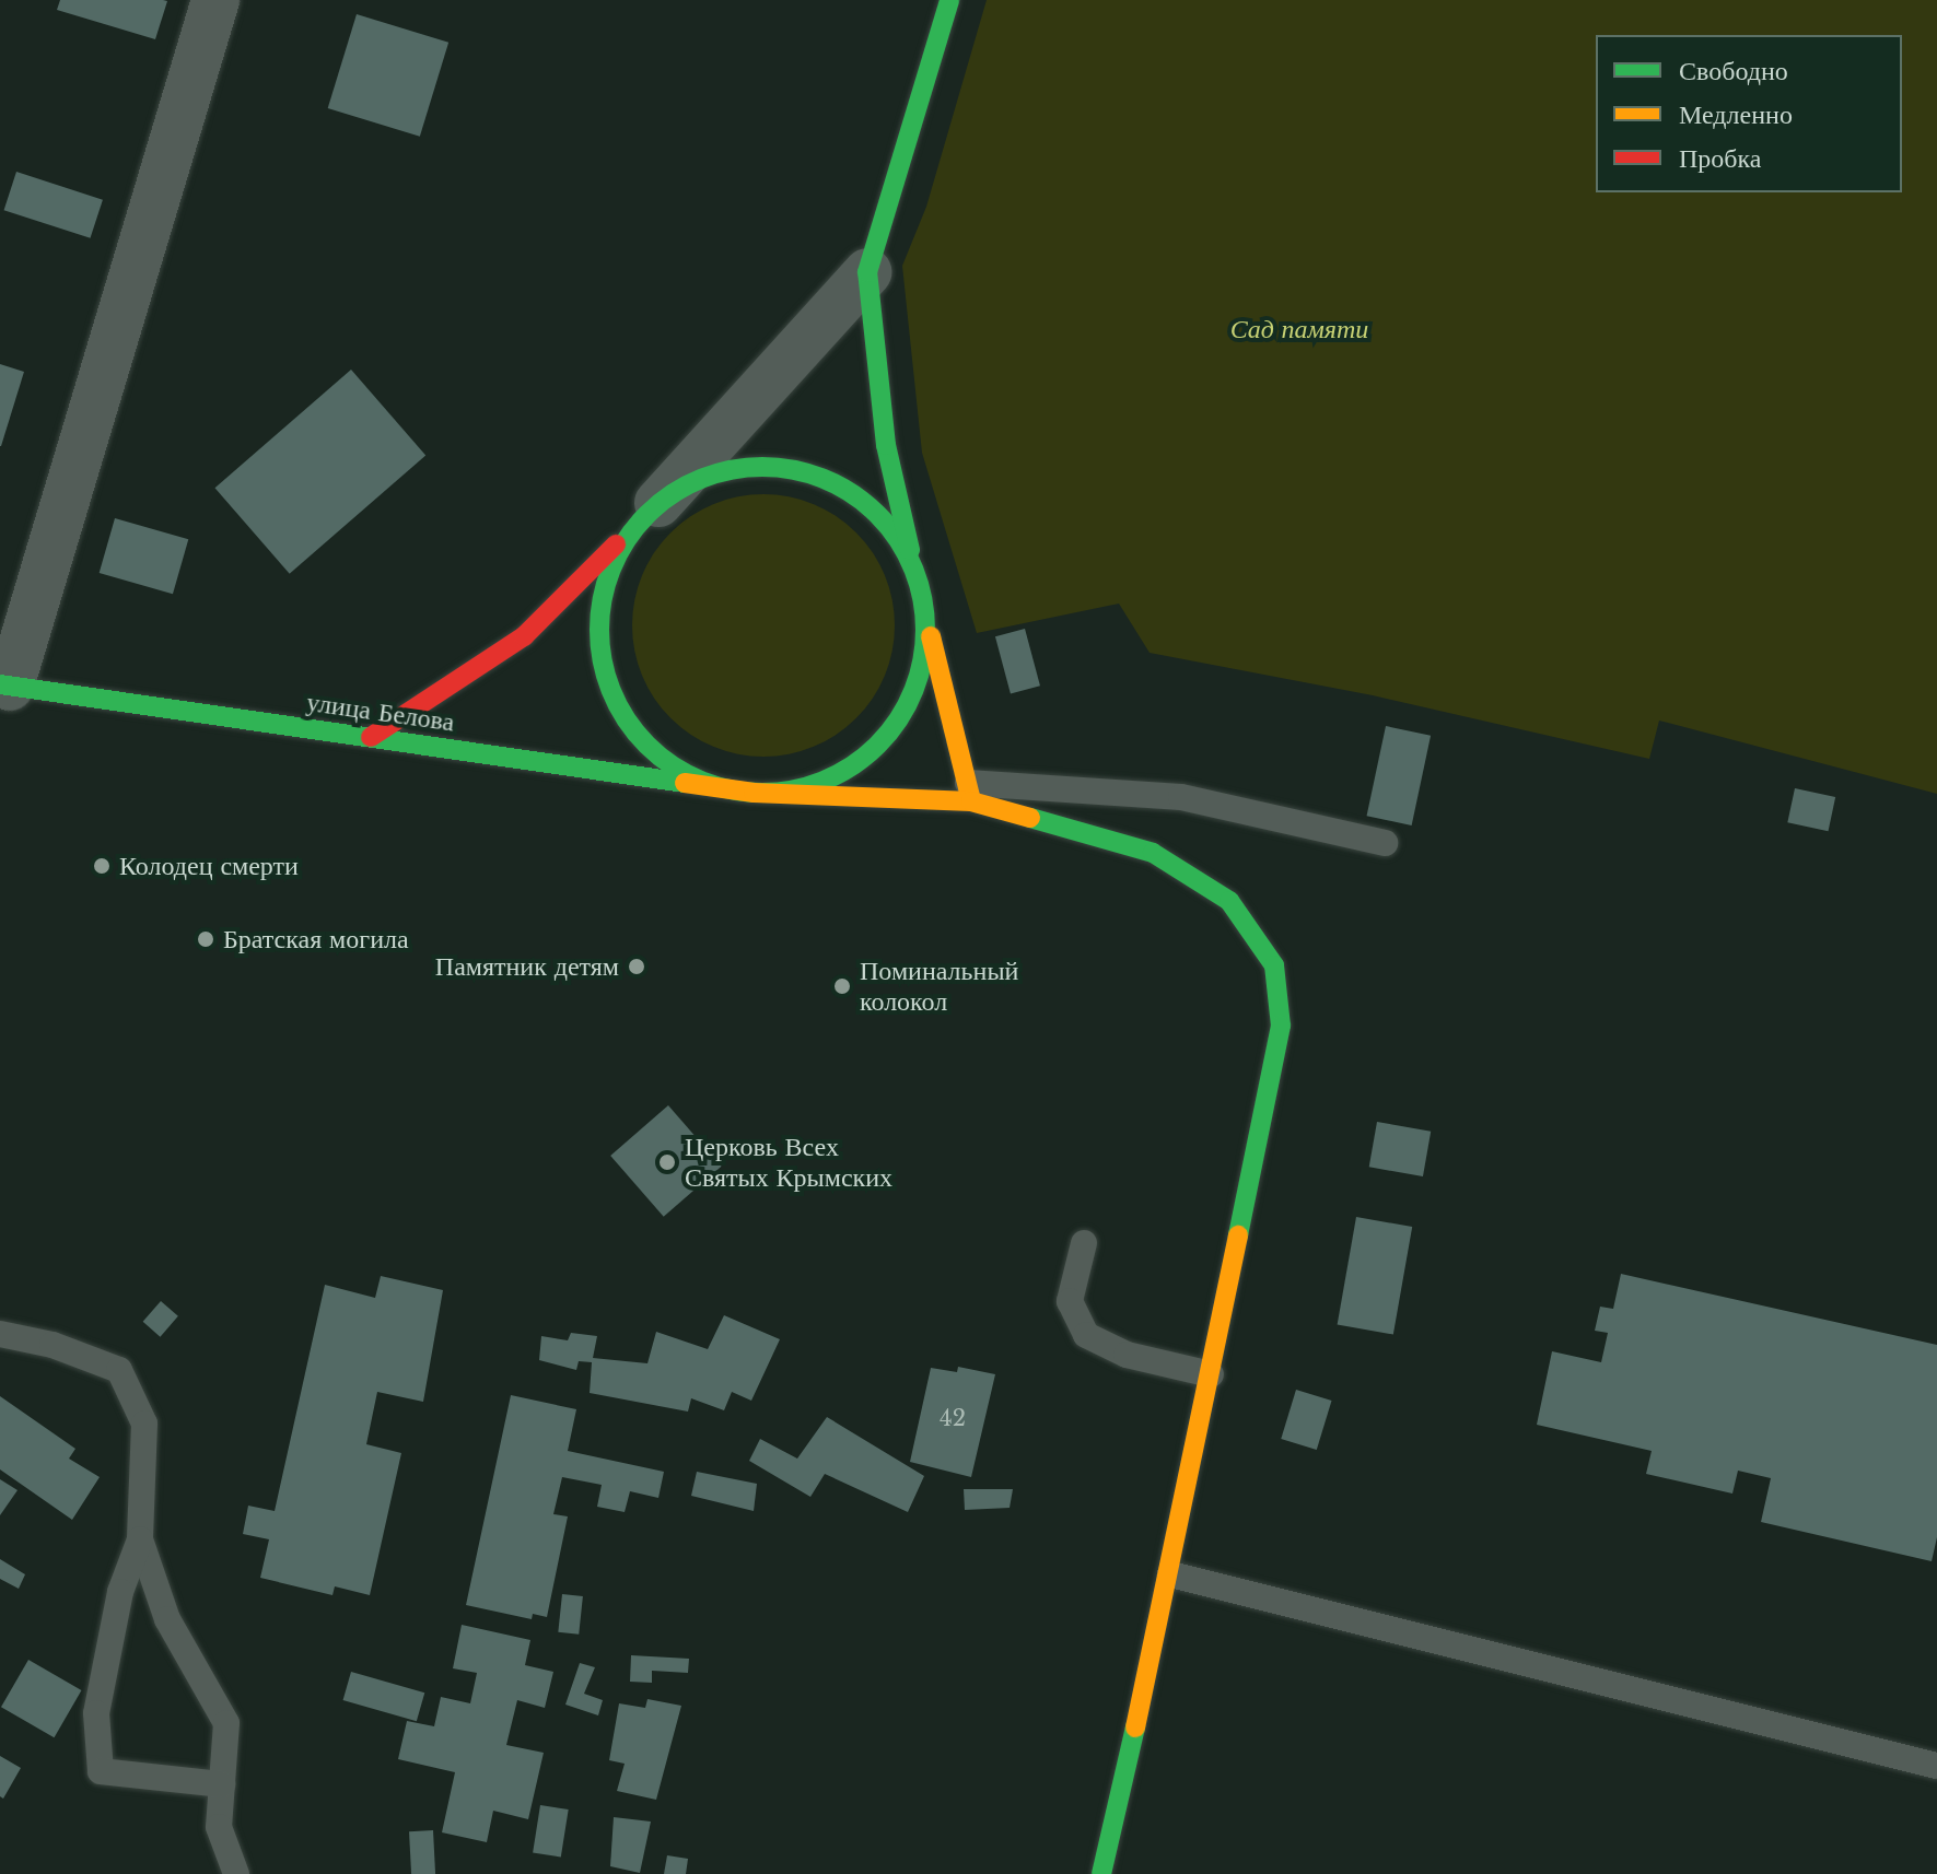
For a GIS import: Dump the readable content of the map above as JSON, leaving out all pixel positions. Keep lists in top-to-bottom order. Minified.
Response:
{"streets":{"street":["улица Белова"]},"parks":["Сад памяти"],"places":["Колодец смерти","Братская могила","Памятник детям","Поминальный колокол","Церковь Всех Святых Крымских"],"house_numbers":["42"],"legend":["Свободно","Медленно","Пробка"]}
